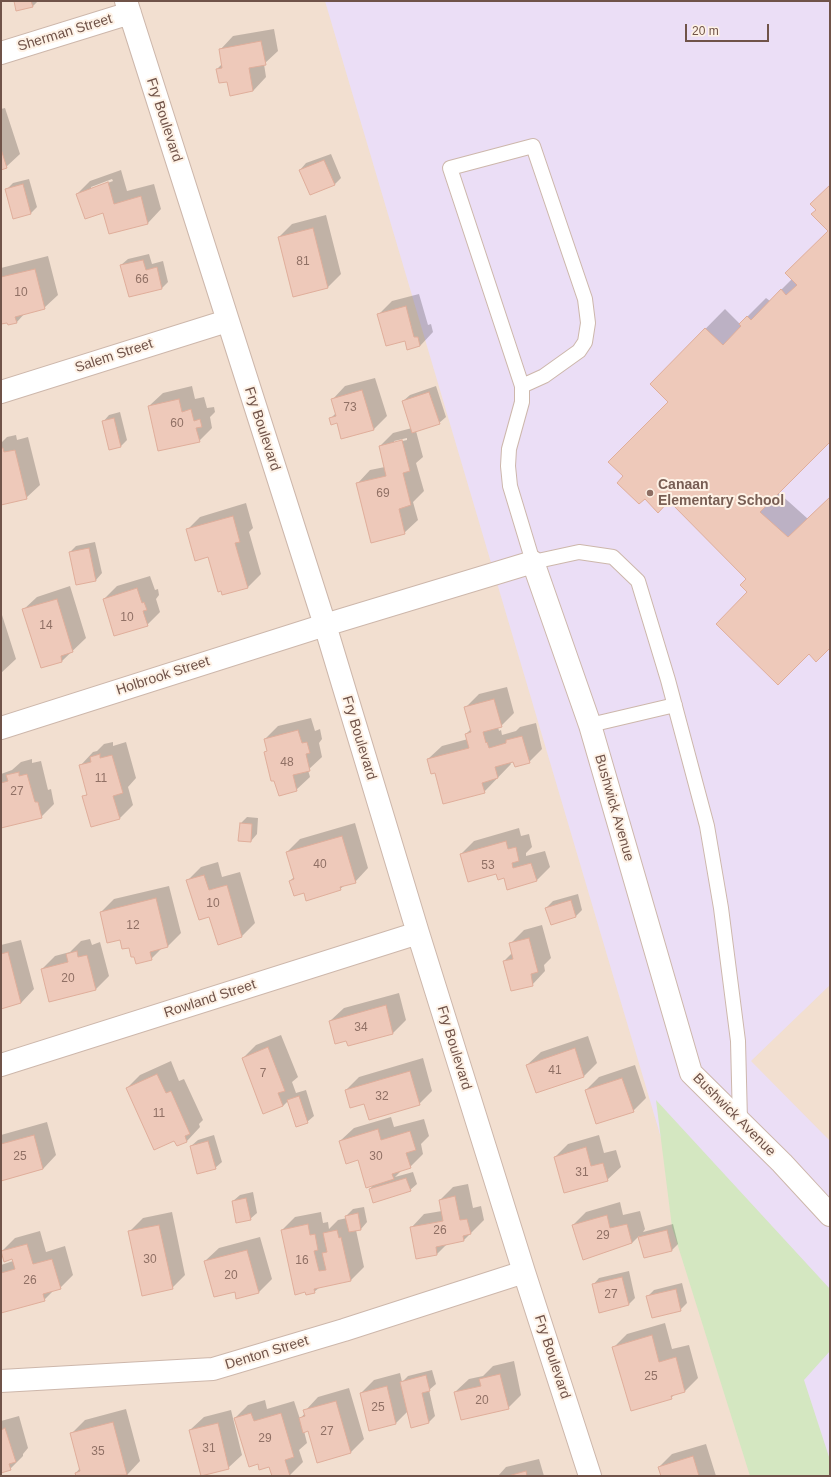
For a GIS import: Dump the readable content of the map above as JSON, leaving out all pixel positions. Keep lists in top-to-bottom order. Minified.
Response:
{"streets":{"street":["Sherman Street","Fry Boulevard","Salem Street","Holbrook Street","Bushwick Avenue","Rowland Street","Denton Street"]},"crossings":[["Sherman Street","Fry Boulevard"],["Fry Boulevard","Salem Street"],["Fry Boulevard","Holbrook Street"],["Fry Boulevard","Rowland Street"],["Fry Boulevard","Denton Street"]],"places":["Canaan Elementary School"],"house_numbers":["81","66","10","73","60","69","10","14","48","11","27","40","53","10","12","20","34","41","7","32","11","25","30","31","26","29","30","16","20","26","27","25","20","25","27","29","31","35"],"scale_bar":"20 m"}
